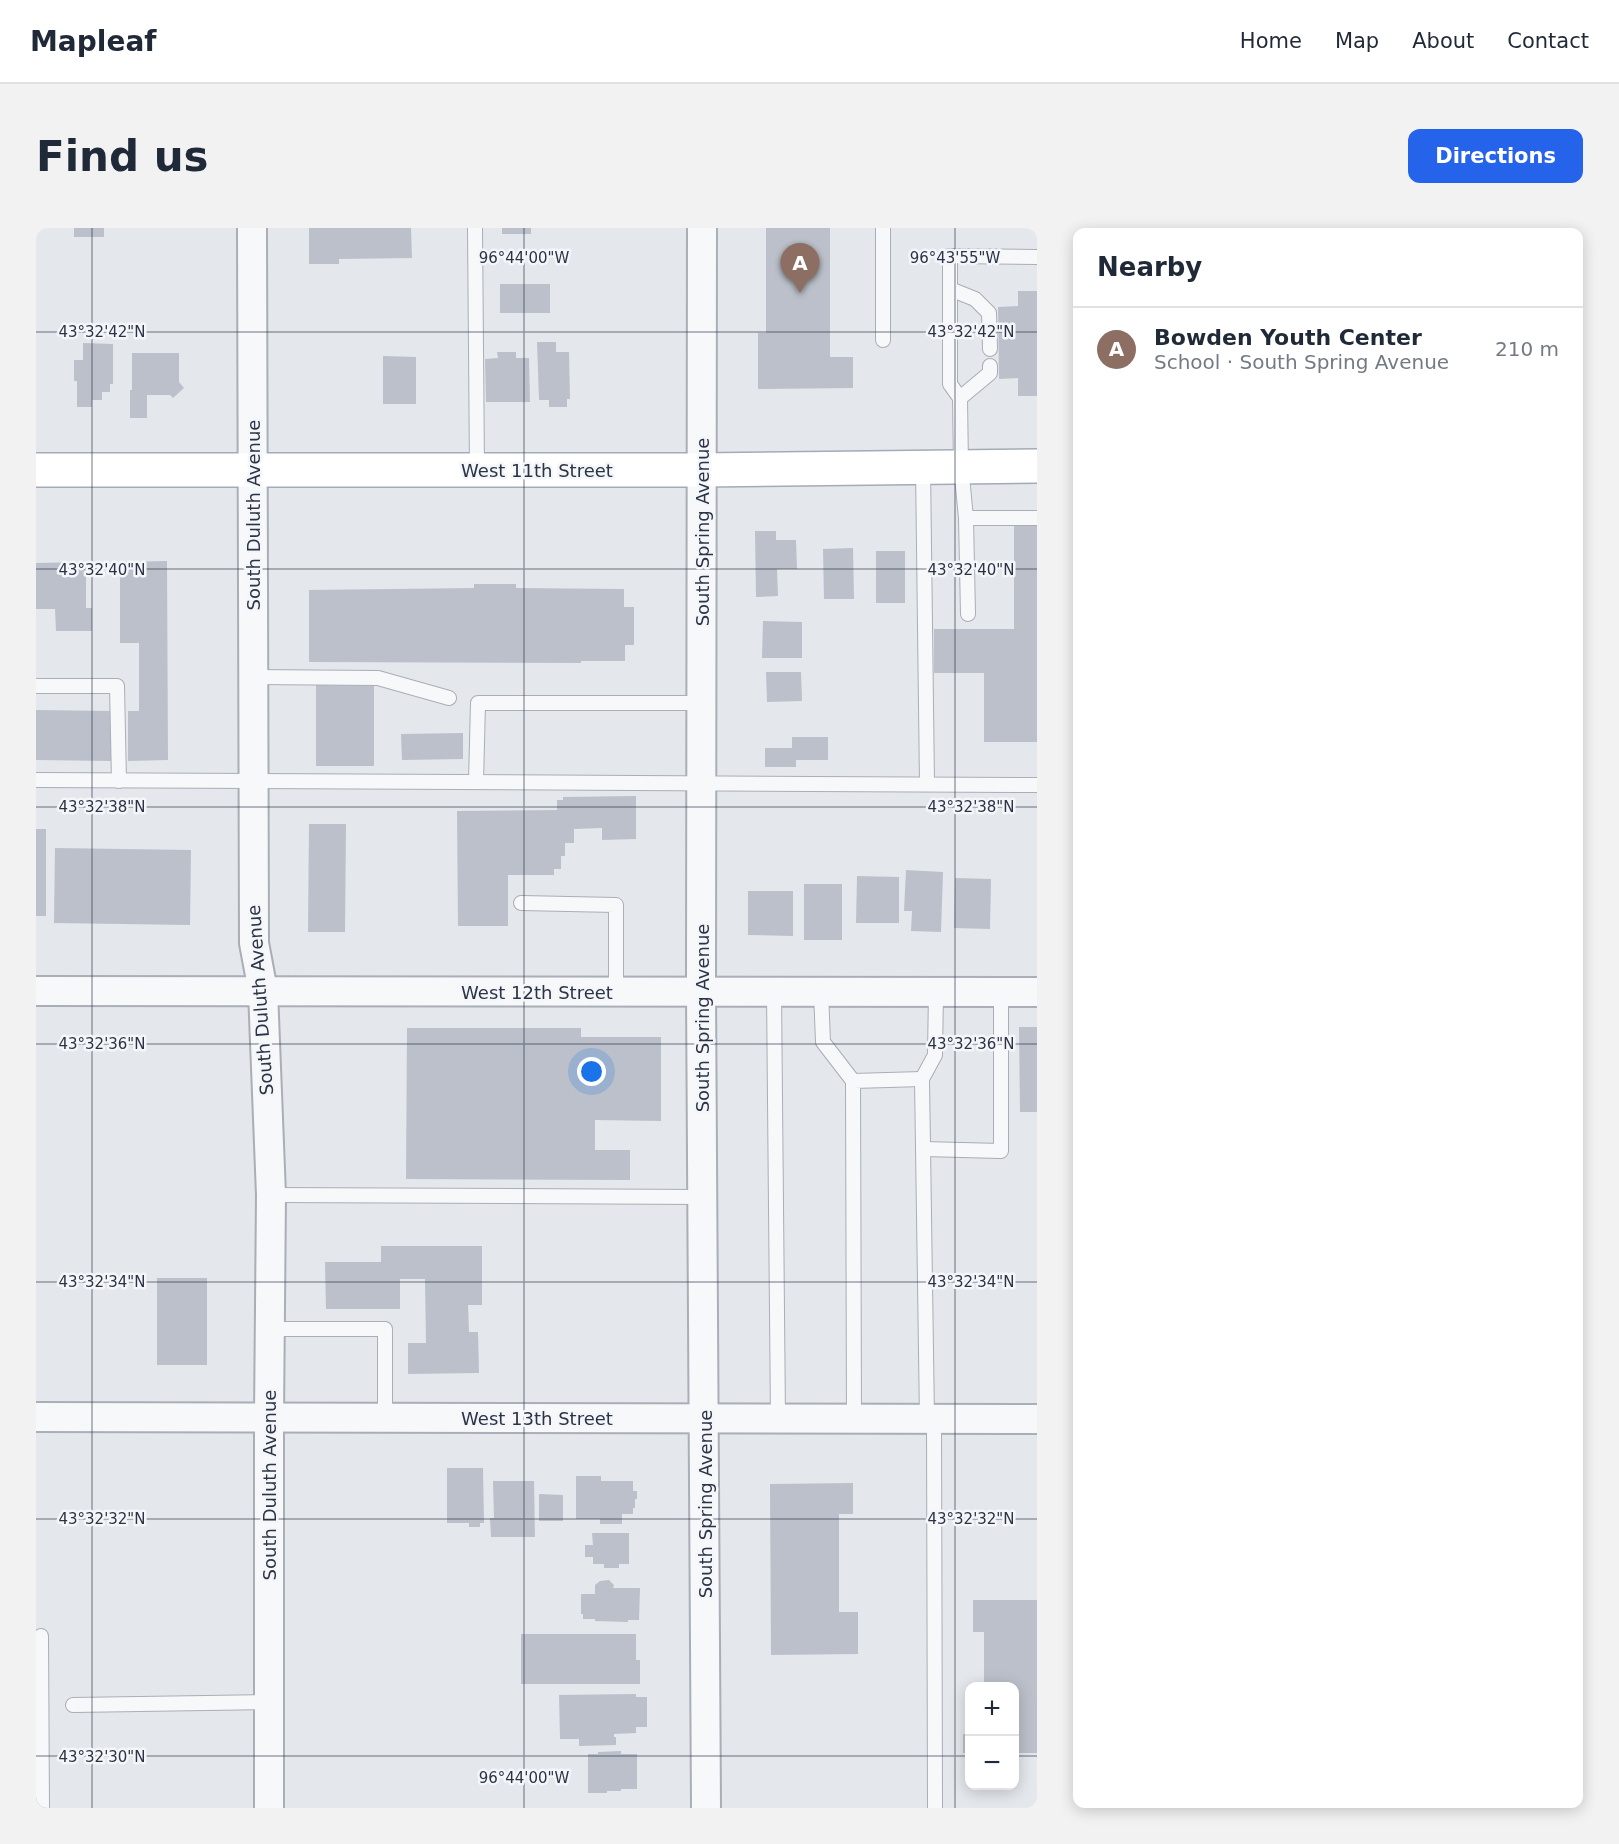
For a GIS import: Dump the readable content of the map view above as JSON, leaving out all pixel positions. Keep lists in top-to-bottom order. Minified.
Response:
{"streets":{"main road":["West 11th Street"],"street":["South Duluth Avenue","South Spring Avenue","West 12th Street","West 13th Street"]},"crossings":[["West 11th Street","South Duluth Avenue"],["West 11th Street","South Spring Avenue"],["South Duluth Avenue","West 12th Street"],["South Duluth Avenue","West 13th Street"],["South Spring Avenue","West 12th Street"],["South Spring Avenue","West 13th Street"]],"page":{"header":"Mapleaf","nav":["Home","Map","About","Contact"],"buttons":"Directions","title":"Find us","heading":"Nearby","pins":"A","list":[{"mark":"A","name":"Bowden Youth Center","note":"School · South Spring Avenue","value":"210 m"}],"map_buttons":["+","−"]},"coordinates":["96°44'00\"W","96°43'55\"W","43°32'42\"N","43°32'40\"N","43°32'38\"N","43°32'36\"N","43°32'34\"N","43°32'32\"N","43°32'30\"N"]}
